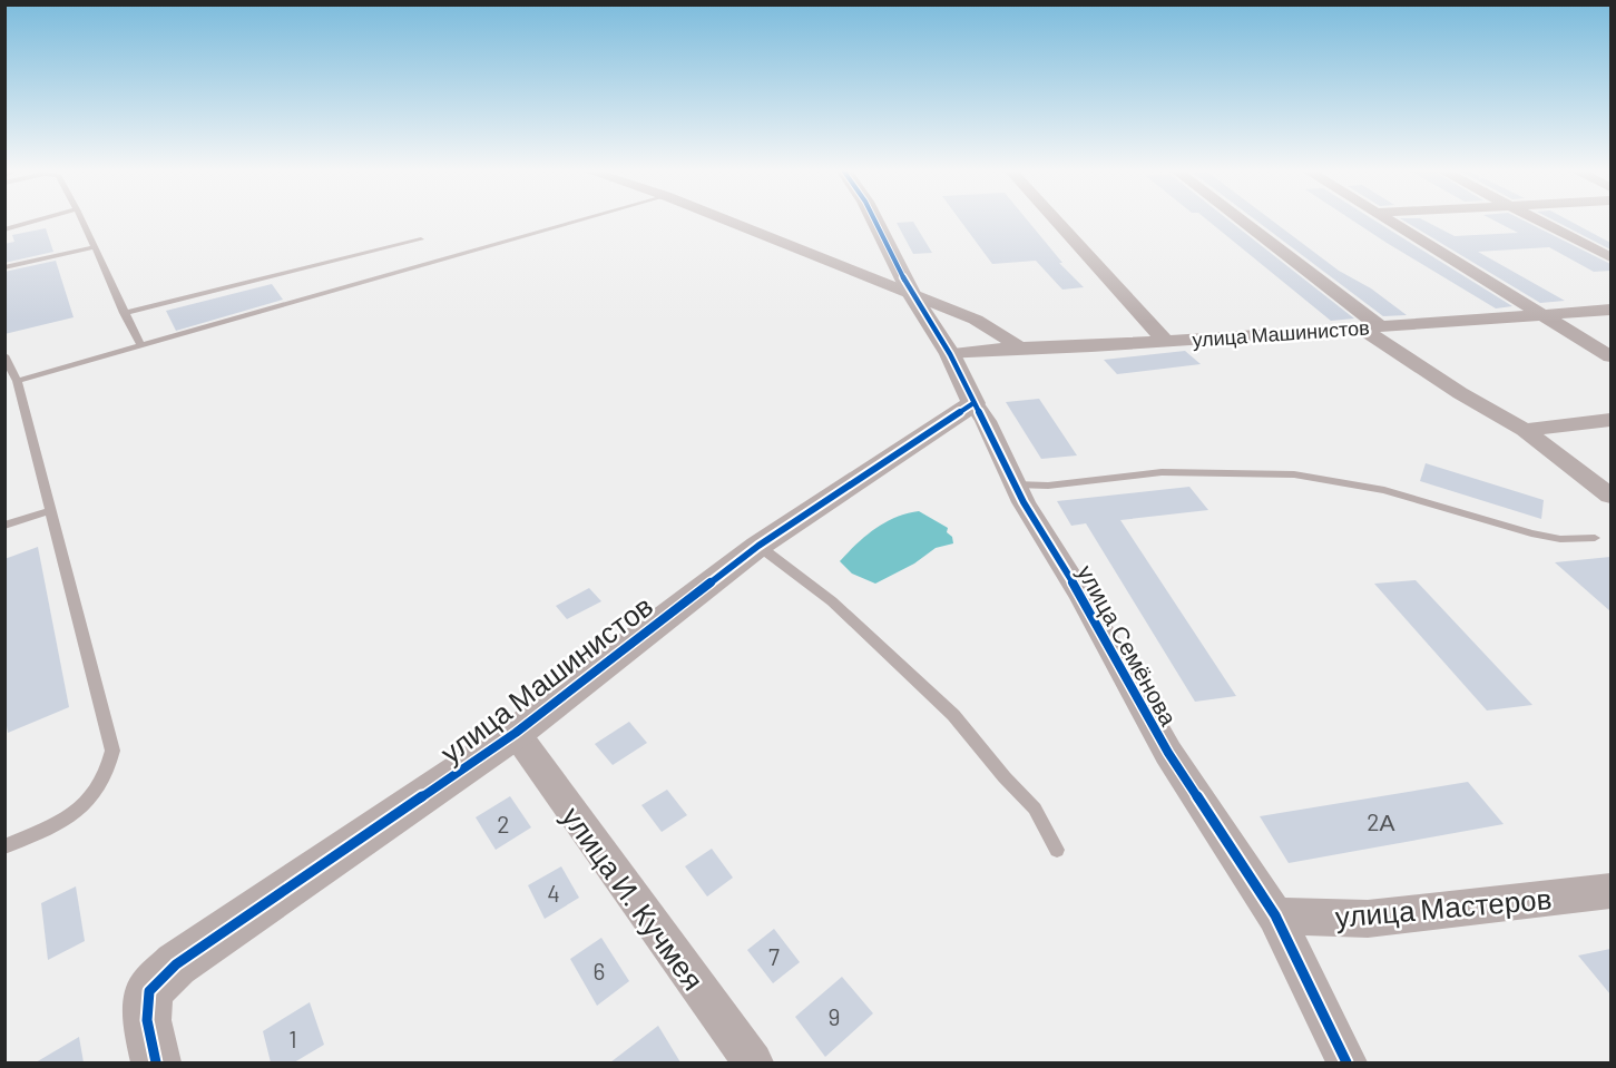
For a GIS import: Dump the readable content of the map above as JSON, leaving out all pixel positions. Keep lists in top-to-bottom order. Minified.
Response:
{"streets":{"street":["улица Машинистов","улица Семёнова","улица И. Кучмея","улица Мастеров"]},"crossings":[["улица Машинистов","улица Семёнова"],["улица Машинистов","улица И. Кучмея"],["улица Семёнова","улица Мастеров"]],"house_numbers":["2А","2","4","7","6","9","1"]}
